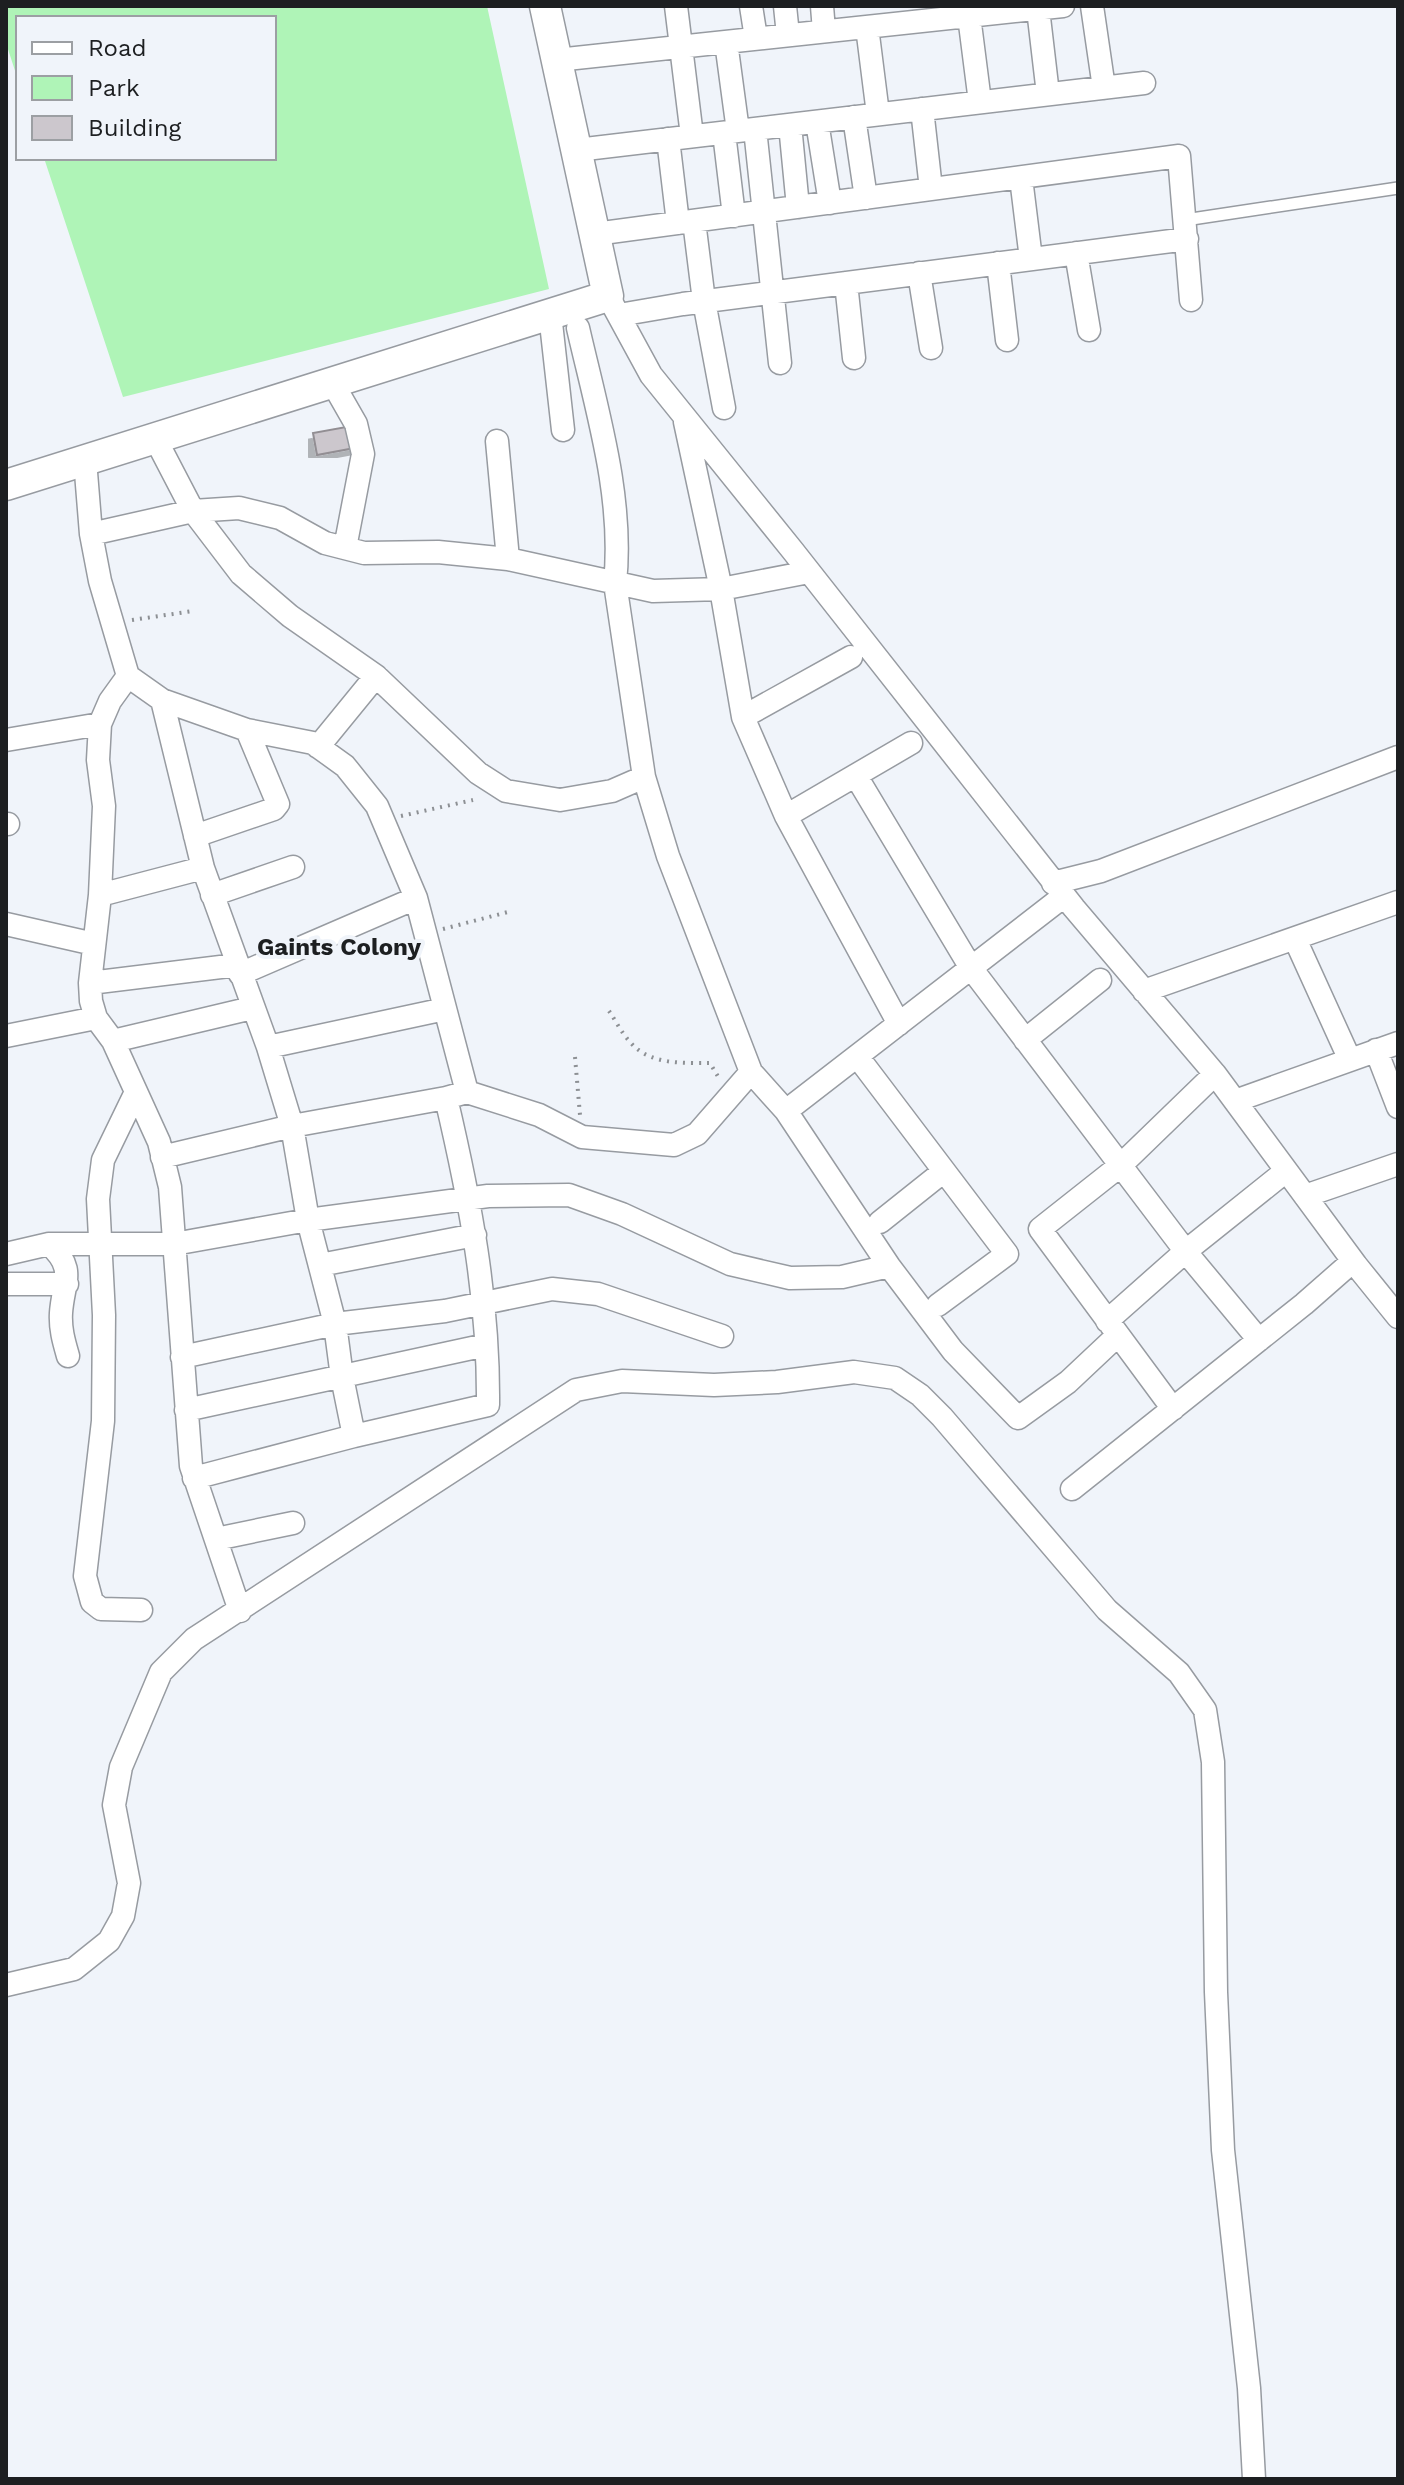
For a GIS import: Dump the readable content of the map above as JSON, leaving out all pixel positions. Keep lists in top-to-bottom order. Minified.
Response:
{"districts":["Gaints Colony"],"legend":["Road","Park","Building"]}
